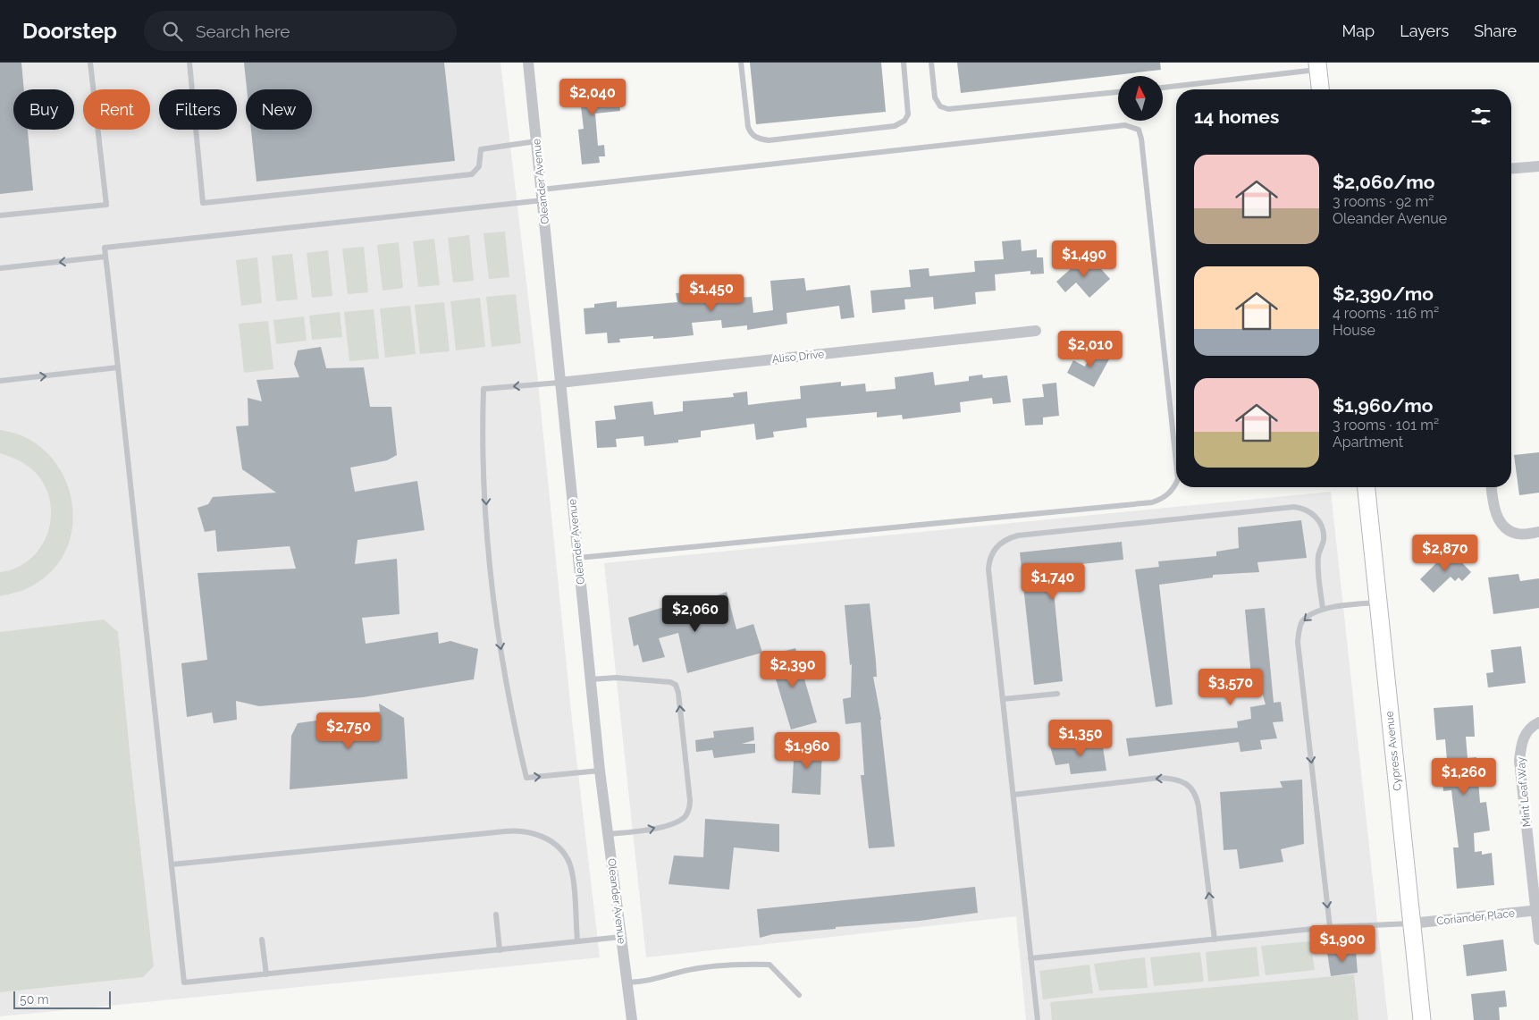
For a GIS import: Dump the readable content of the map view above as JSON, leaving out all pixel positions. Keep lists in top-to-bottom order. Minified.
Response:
{"streets":{"street":["Oleander Avenue","Aliso Drive","Cypress Avenue","Mint Leaf Way","Coriander Place"]},"crossings":[["Oleander Avenue","Aliso Drive"],["Cypress Avenue","Coriander Place"],["Mint Leaf Way","Coriander Place"]],"scale_bar":"50 m","north":"top","page":{"header":"Doorstep","search":"Search here","nav":["Map","Layers","Share"],"price":["$2,040","$1,490","$1,450","$2,010","$2,870","$1,740","$2,060","$2,390","$3,570","$2,750","$1,350","$1,960","$1,260","$1,900"],"chip":["Buy","Rent","Filters","New"],"heading":"14 homes","list":[{"name":"$2,060/mo","note":"3 rooms · 92 m² · Oleander Avenue"},{"name":"$2,390/mo","note":"4 rooms · 116 m² · House"},{"name":"$1,960/mo","note":"3 rooms · 101 m² · Apartment"}],"scale":"50 m"}}
